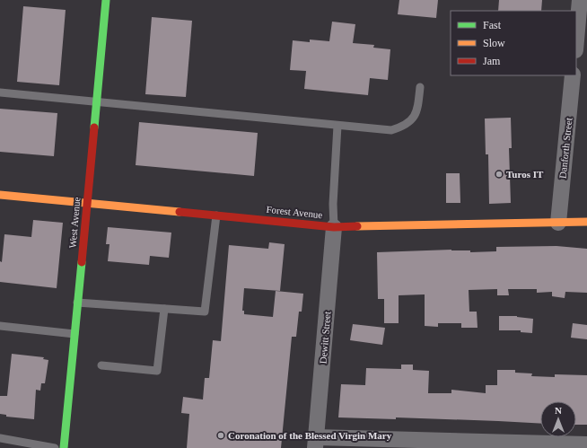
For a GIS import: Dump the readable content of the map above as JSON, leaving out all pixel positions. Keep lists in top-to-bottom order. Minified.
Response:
{"streets":{"street":["Danforth Street","Forest Avenue","West Avenue","Dewitt Street"]},"crossings":[["Danforth Street","Forest Avenue"],["Forest Avenue","West Avenue"],["Forest Avenue","Dewitt Street"]],"places":["Turos IT","Coronation of the Blessed Virgin Mary"],"legend":["Fast","Slow","Jam"],"north":"top"}
